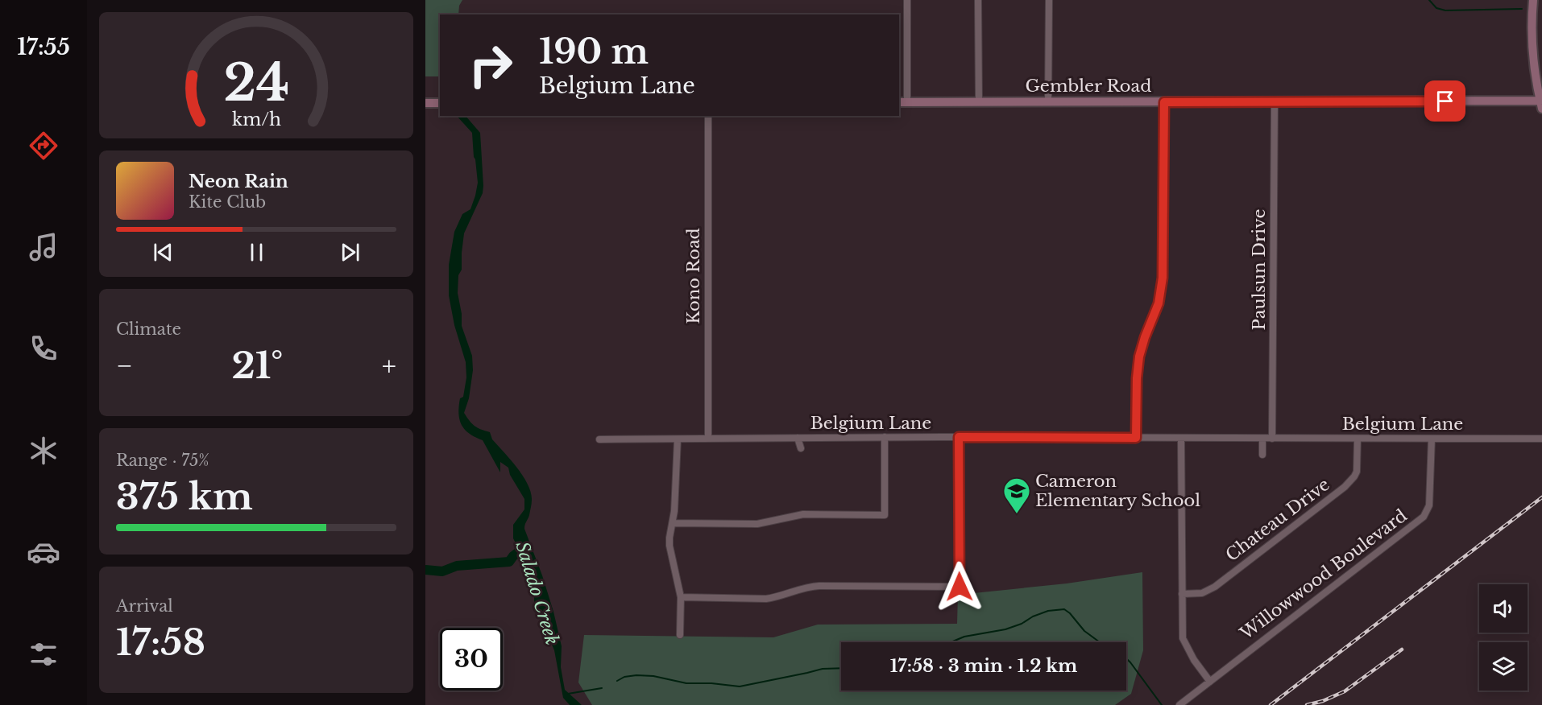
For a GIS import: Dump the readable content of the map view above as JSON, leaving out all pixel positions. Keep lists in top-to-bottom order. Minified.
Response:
{"streets":{"main road":["Gembler Road"],"street":["Paulsun Drive","Kono Road","Belgium Lane","Chateau Drive","Willowwood Boulevard"]},"crossings":[["Gembler Road","Paulsun Drive"],["Paulsun Drive","Belgium Lane"],["Kono Road","Belgium Lane"],["Belgium Lane","Chateau Drive"],["Belgium Lane","Willowwood Boulevard"]],"water":["Salado Creek"],"places":{"school or university":["Cameron Elementary School"]},"page":{"tabs":"17:55","turn":["190 m","Belgium Lane"],"song":["Neon Rain","Kite Club"],"tile":["Climate",["Range · 75%","375 km"],["Arrival","17:58"]],"heat":["−","21°","+"],"limit":"30","trip":"17:58 · 3 min · 1.2 km","gauge":["24","km/h"]}}
